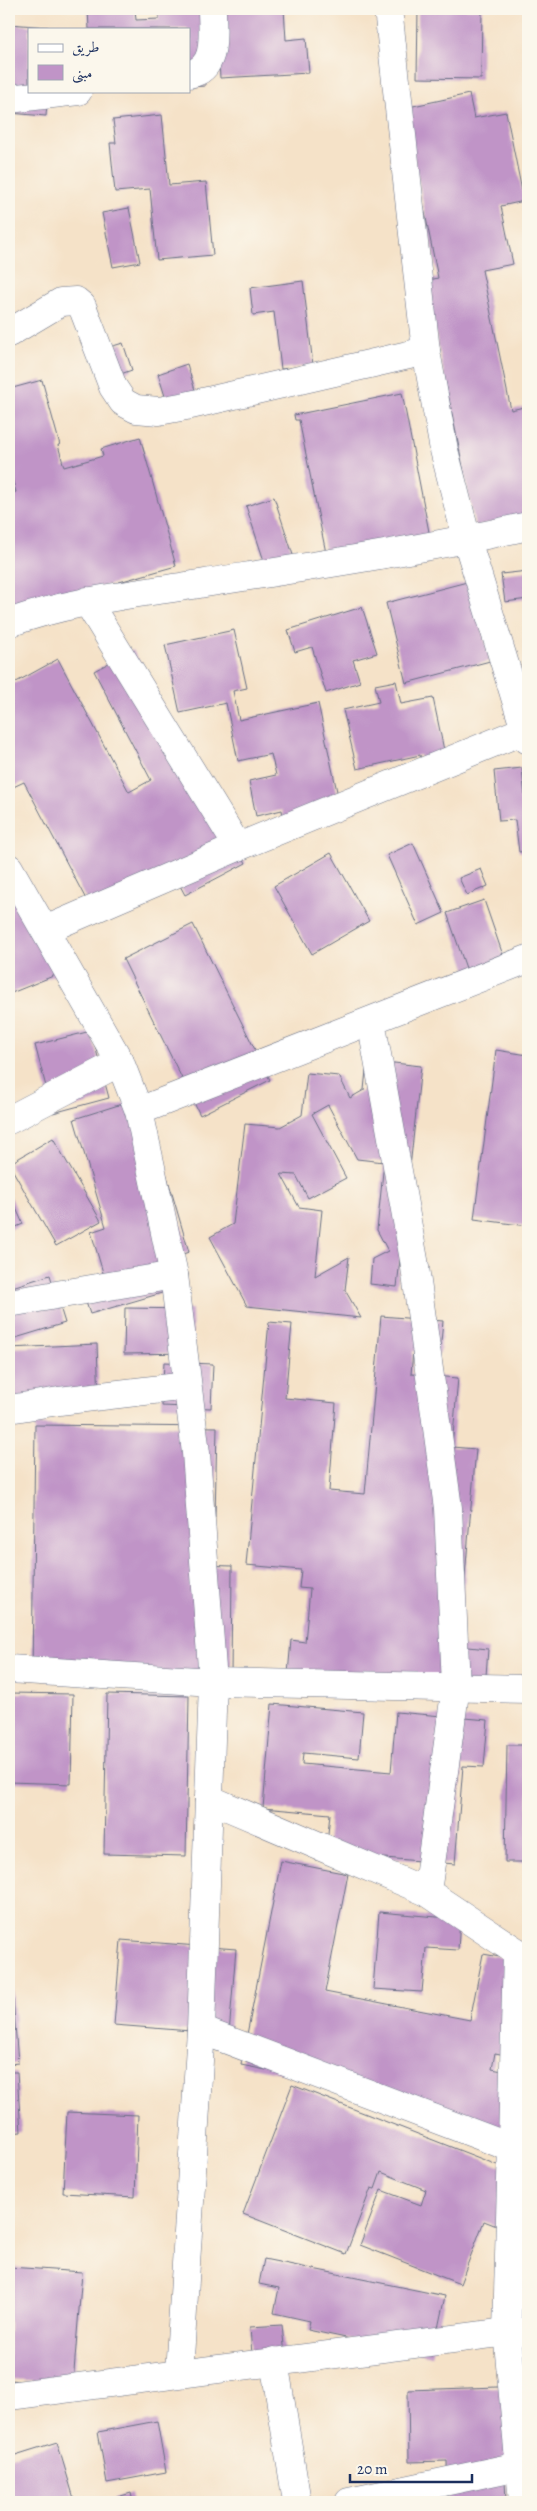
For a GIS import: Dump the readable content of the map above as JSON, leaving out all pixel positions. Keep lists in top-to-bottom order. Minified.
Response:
{"legend":["طريق","مبنى"],"scale_bar":"20 m"}
